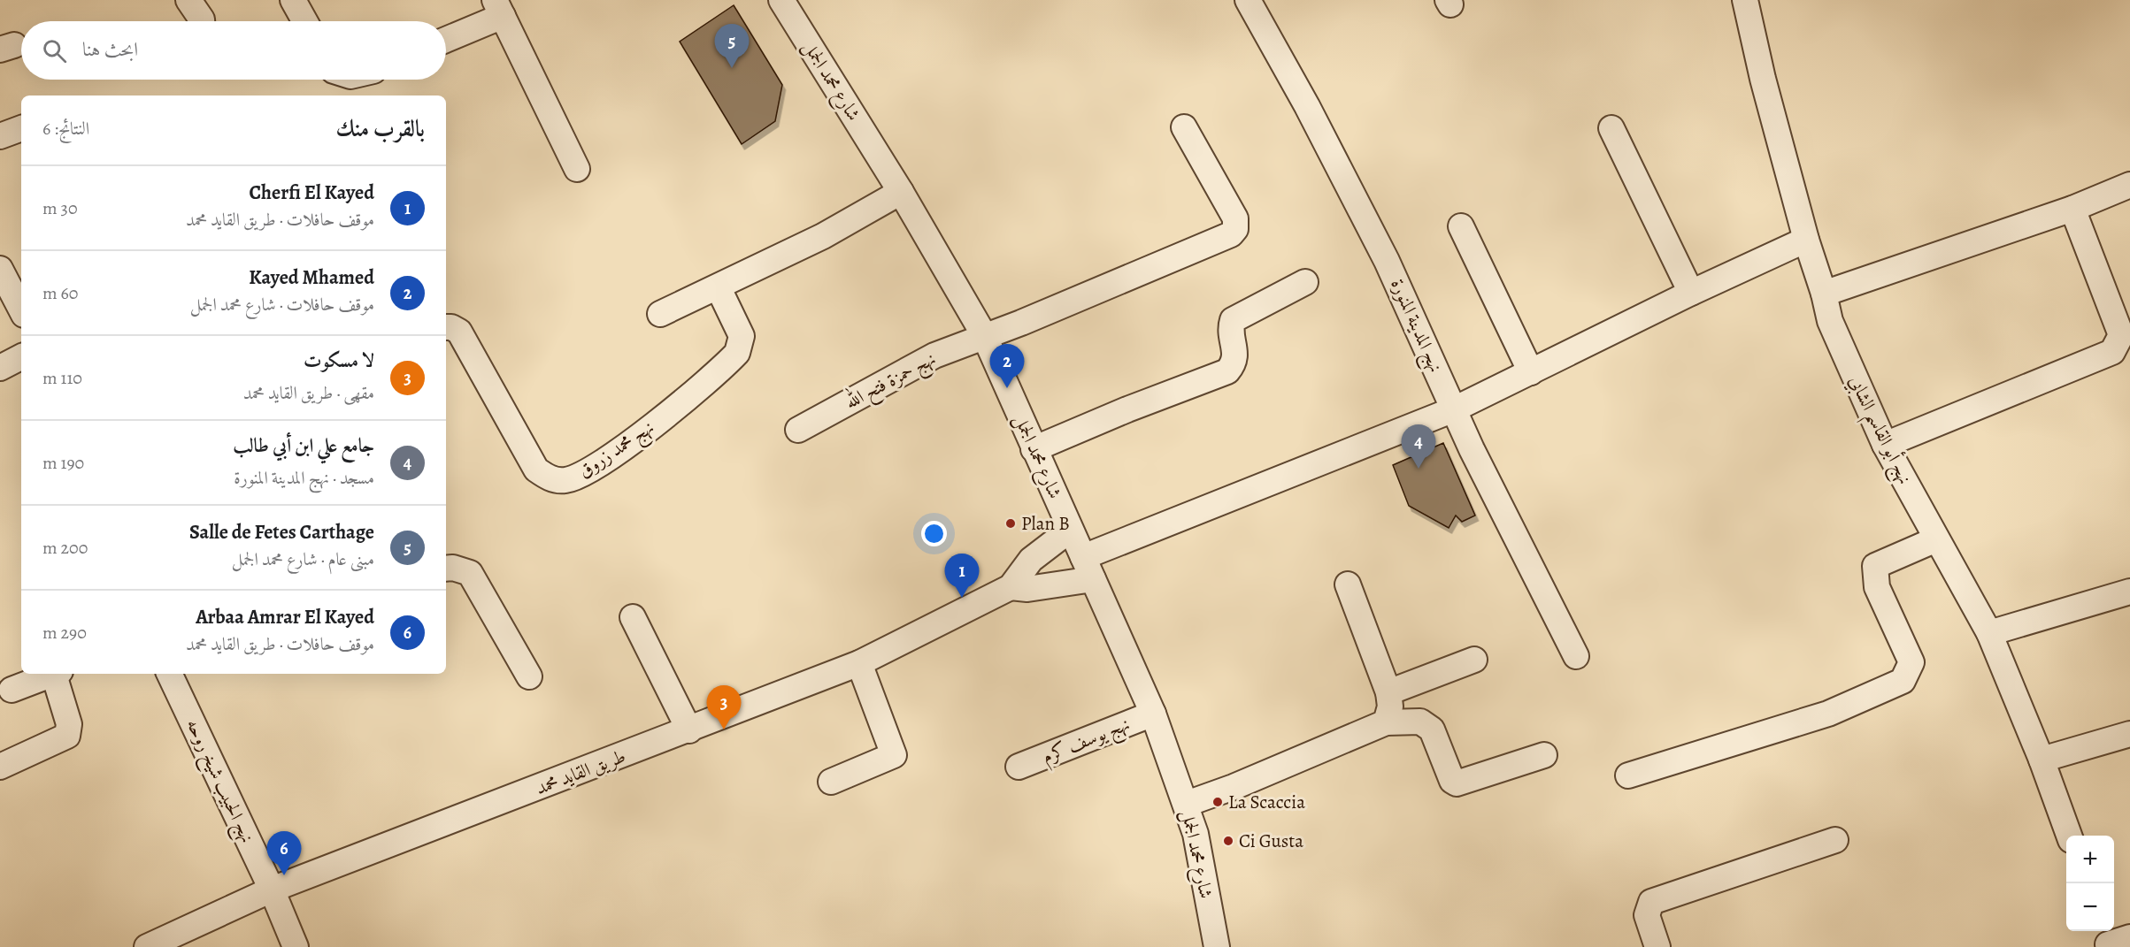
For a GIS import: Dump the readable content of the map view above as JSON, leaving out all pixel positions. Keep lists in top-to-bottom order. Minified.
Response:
{"streets":{"street":["شارع محمد الجمل","نهج المدينة المنورة","نهج حمزة فتح الله","نهج أبو القاسم الشابي","نهج محمد زروق","نهج يوسف كرم","طريق القايد محمد","نهج الحبيب شيخ روحه"]},"crossings":[["شارع محمد الجمل","نهج حمزة فتح الله"],["شارع محمد الجمل","نهج يوسف كرم"],["شارع محمد الجمل","طريق القايد محمد"],["نهج المدينة المنورة","طريق القايد محمد"],["نهج أبو القاسم الشابي","طريق القايد محمد"],["طريق القايد محمد","نهج الحبيب شيخ روحه"]],"places":["Plan B","La Scaccia","Ci Gusta"],"page":{"search":"ابحث هنا","pins":["5","2","4","1","3","6"],"heading":["بالقرب منك","النتائج: 6"],"list":[{"mark":"1","name":"Cherfi El Kayed","note":"موقف حافلات · طريق القايد محمد","value":"30 m"},{"mark":"2","name":"Kayed Mhamed","note":"موقف حافلات · شارع محمد الجمل","value":"60 m"},{"mark":"3","name":"لا مسكوت","note":"مقهى · طريق القايد محمد","value":"110 m"},{"mark":"4","name":"جامع علي ابن أبي طالب","note":"مسجد · نهج المدينة المنورة","value":"190 m"},{"mark":"5","name":"Salle de Fetes Carthage","note":"مبنى عام · شارع محمد الجمل","value":"200 m"},{"mark":"6","name":"Arbaa Amrar El Kayed","note":"موقف حافلات · طريق القايد محمد","value":"290 m"}],"map_buttons":["+","−"]}}
